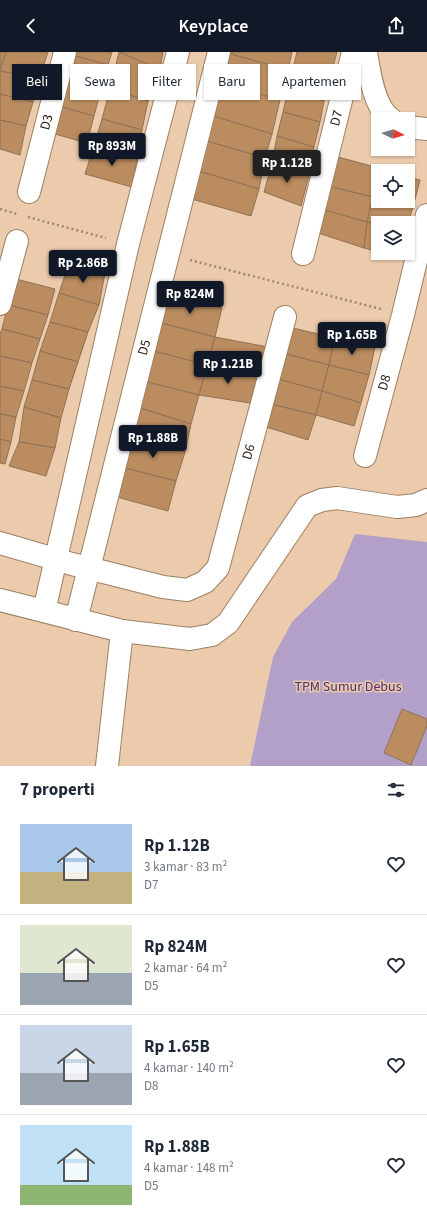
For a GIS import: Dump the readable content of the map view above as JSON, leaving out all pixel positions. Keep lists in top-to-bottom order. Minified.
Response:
{"streets":{"street":["D7","D3","D5","D8","D6"]},"crossings":[["D5","D6"]],"parks":["TPM Sumur Debus"],"north":"right","page":{"header":"Keyplace","chip":["Beli","Sewa","Filter","Baru","Apartemen"],"price":["Rp 893M","Rp 1.12B","Rp 2.86B","Rp 824M","Rp 1.65B","Rp 1.21B","Rp 1.88B"],"heading":"7 properti","list":[{"name":"Rp 1.12B","note":"3 kamar · 83 m² · D7"},{"name":"Rp 824M","note":"2 kamar · 64 m² · D5"},{"name":"Rp 1.65B","note":"4 kamar · 140 m² · D8"},{"name":"Rp 1.88B","note":"4 kamar · 148 m² · D5"}]}}
